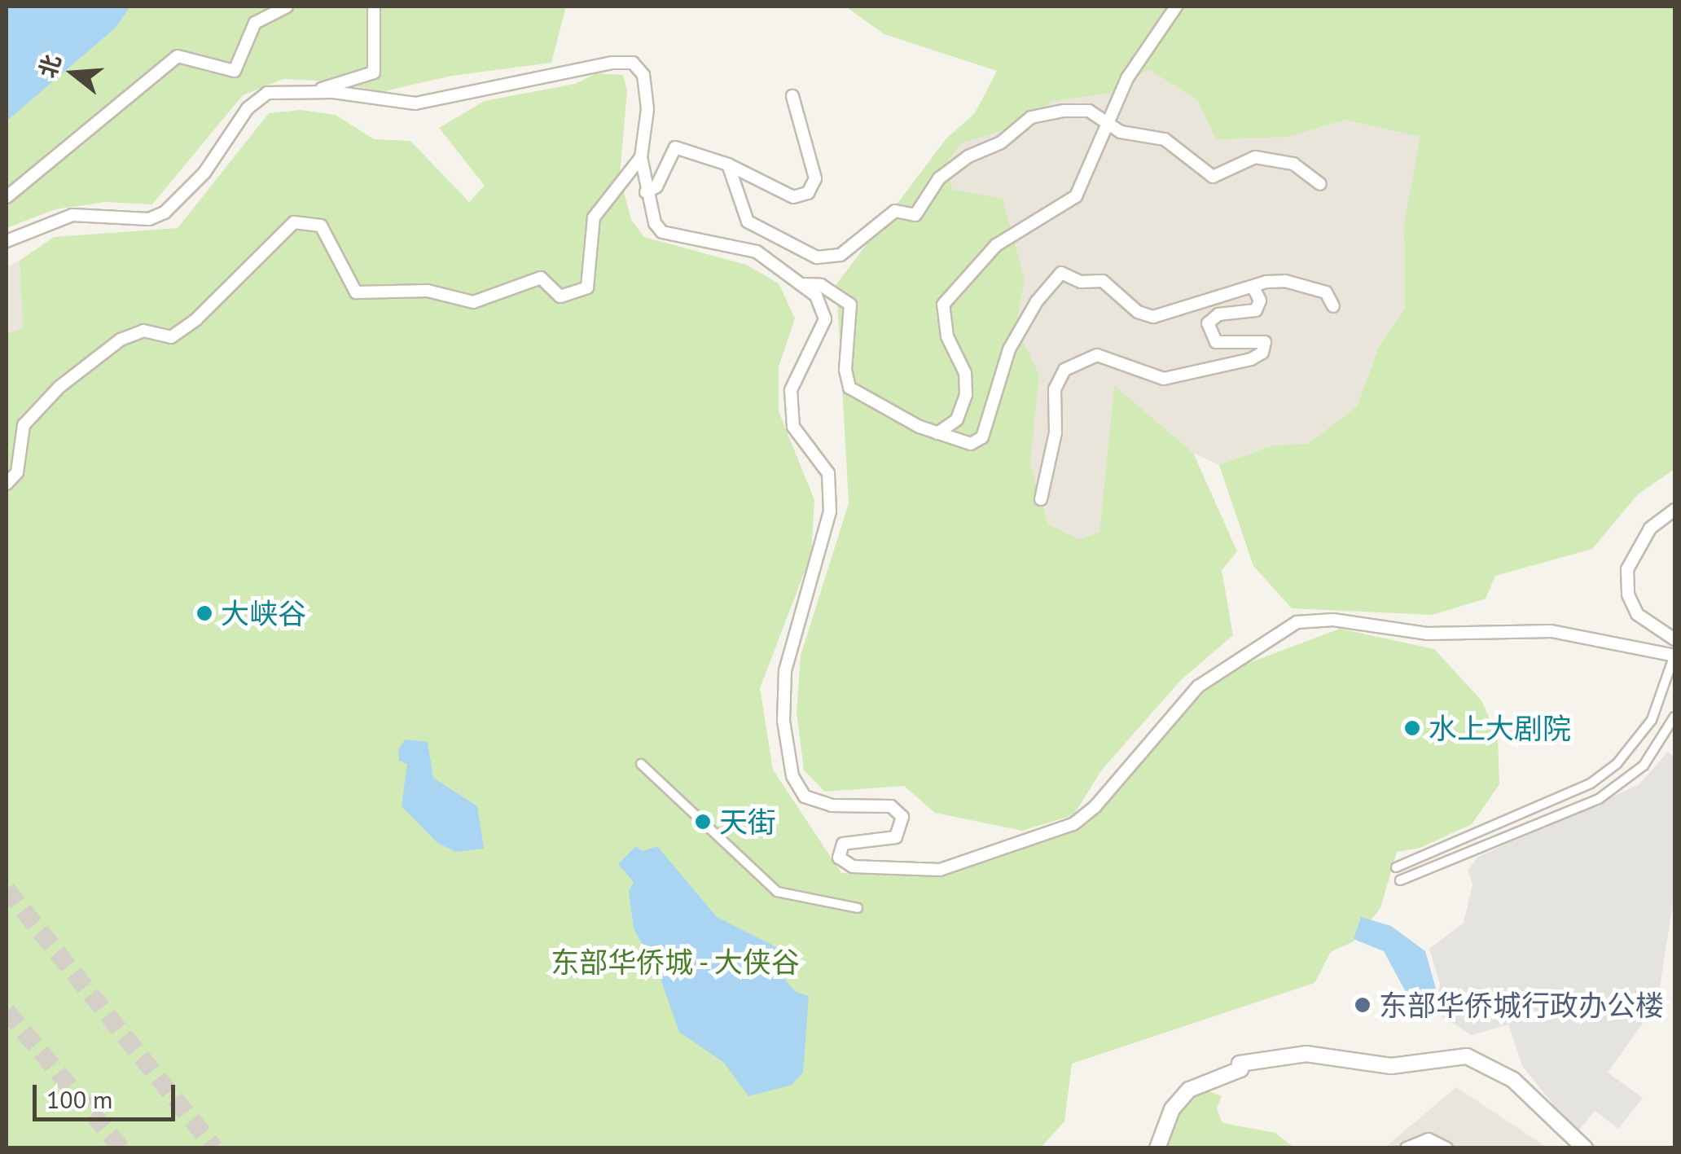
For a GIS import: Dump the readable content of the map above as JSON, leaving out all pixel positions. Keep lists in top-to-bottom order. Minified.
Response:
{"parks":["东部华侨城 - 大侠谷"],"places":["大峡谷","水上大剧院","天街","东部华侨城行政办公楼"],"scale_bar":"100 m","north":"left"}
